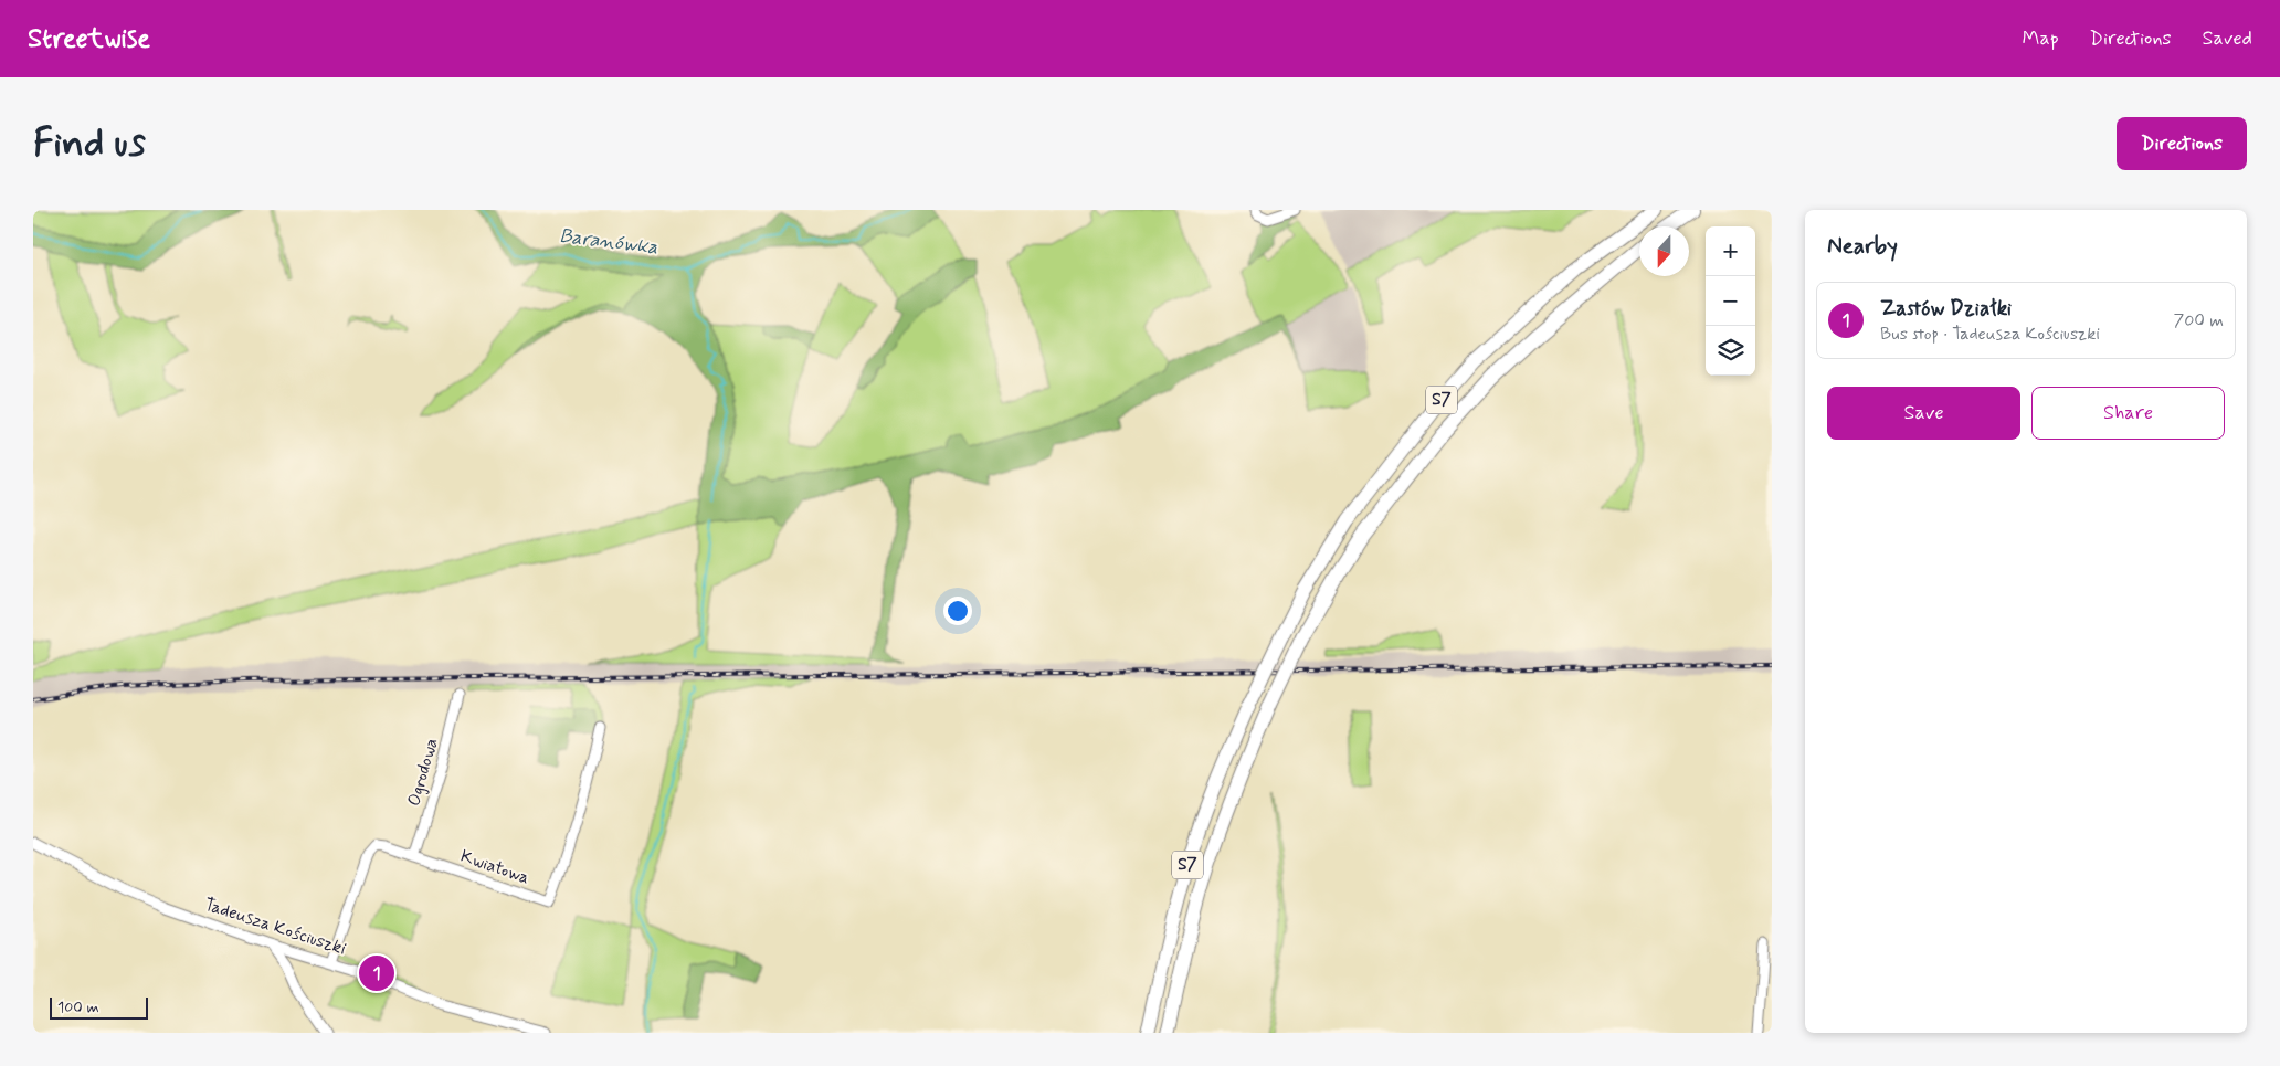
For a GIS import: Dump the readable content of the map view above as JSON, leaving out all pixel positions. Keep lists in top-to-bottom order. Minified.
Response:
{"streets":{"highway":["S7"],"street":["Ogrodowa","Kwiatowa","Tadeusza Kościuszki"]},"crossings":[["Ogrodowa","Kwiatowa"],["Kwiatowa","Tadeusza Kościuszki"]],"water":["Baranówka"],"scale_bar":"100 m","north":"bottom","page":{"header":"Streetwise","nav":["Map","Directions","Saved"],"buttons":["Directions",["Save","Share"]],"title":"Find us","heading":"Nearby","map_buttons":["+","−"],"list":[{"mark":"1","name":"Zastów Działki","note":"Bus stop · Tadeusza Kościuszki","value":"700 m"}],"pins":"1","scale":"100 m"}}
